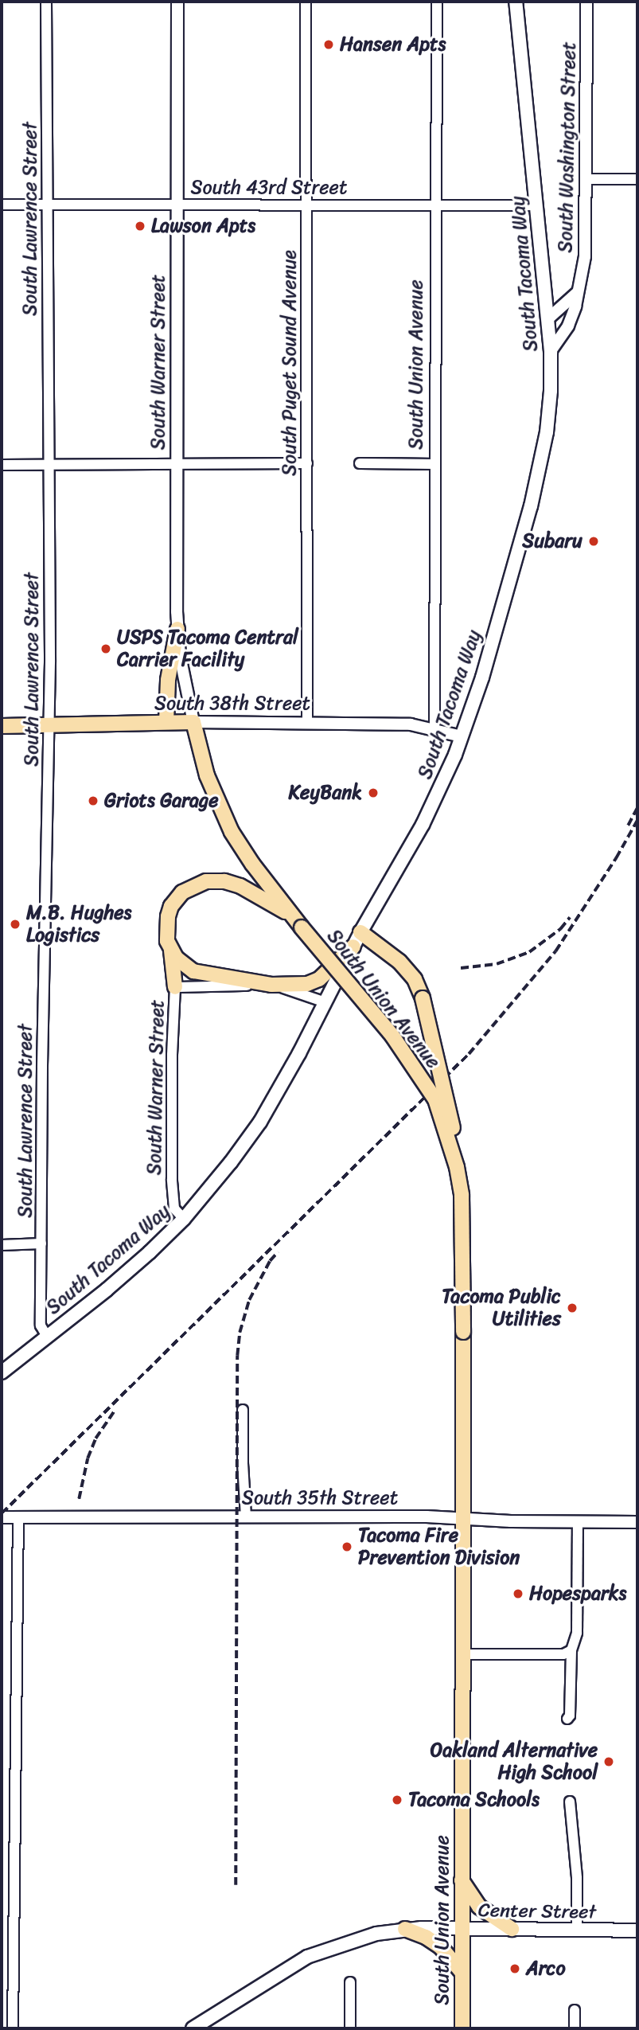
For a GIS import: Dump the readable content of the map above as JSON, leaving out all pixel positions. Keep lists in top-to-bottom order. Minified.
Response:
{"streets":{"main road":["South Tacoma Way","South Union Avenue","South 38th Street","Center Street"],"street":["South Washington Street","South 43rd Street","South Lawrence Street","South Warner Street","South Puget Sound Avenue","South 35th Street"]},"crossings":[["South Washington Street","South Tacoma Way"],["South 43rd Street","South Lawrence Street"],["South 43rd Street","South Tacoma Way"],["South 43rd Street","South Warner Street"],["South 43rd Street","South Puget Sound Avenue"],["South 43rd Street","South Union Avenue"],["South Lawrence Street","South Tacoma Way"],["South Lawrence Street","South 38th Street"],["South Tacoma Way","South Warner Street"],["South Tacoma Way","South 38th Street"],["South Warner Street","South Union Avenue"],["South Warner Street","South 38th Street"],["South Puget Sound Avenue","South 38th Street"],["South Union Avenue","South 38th Street"],["South Union Avenue","South 35th Street"],["South Union Avenue","Center Street"]],"places":["Hansen Apts","Lawson Apts","Subaru","USPS Tacoma Central Carrier Facility","KeyBank","Griots Garage","M.B. Hughes Logistics","Tacoma Public Utilities","Tacoma Fire Prevention Division","Hopesparks","Oakland Alternative High School","Tacoma Schools","Arco"]}
